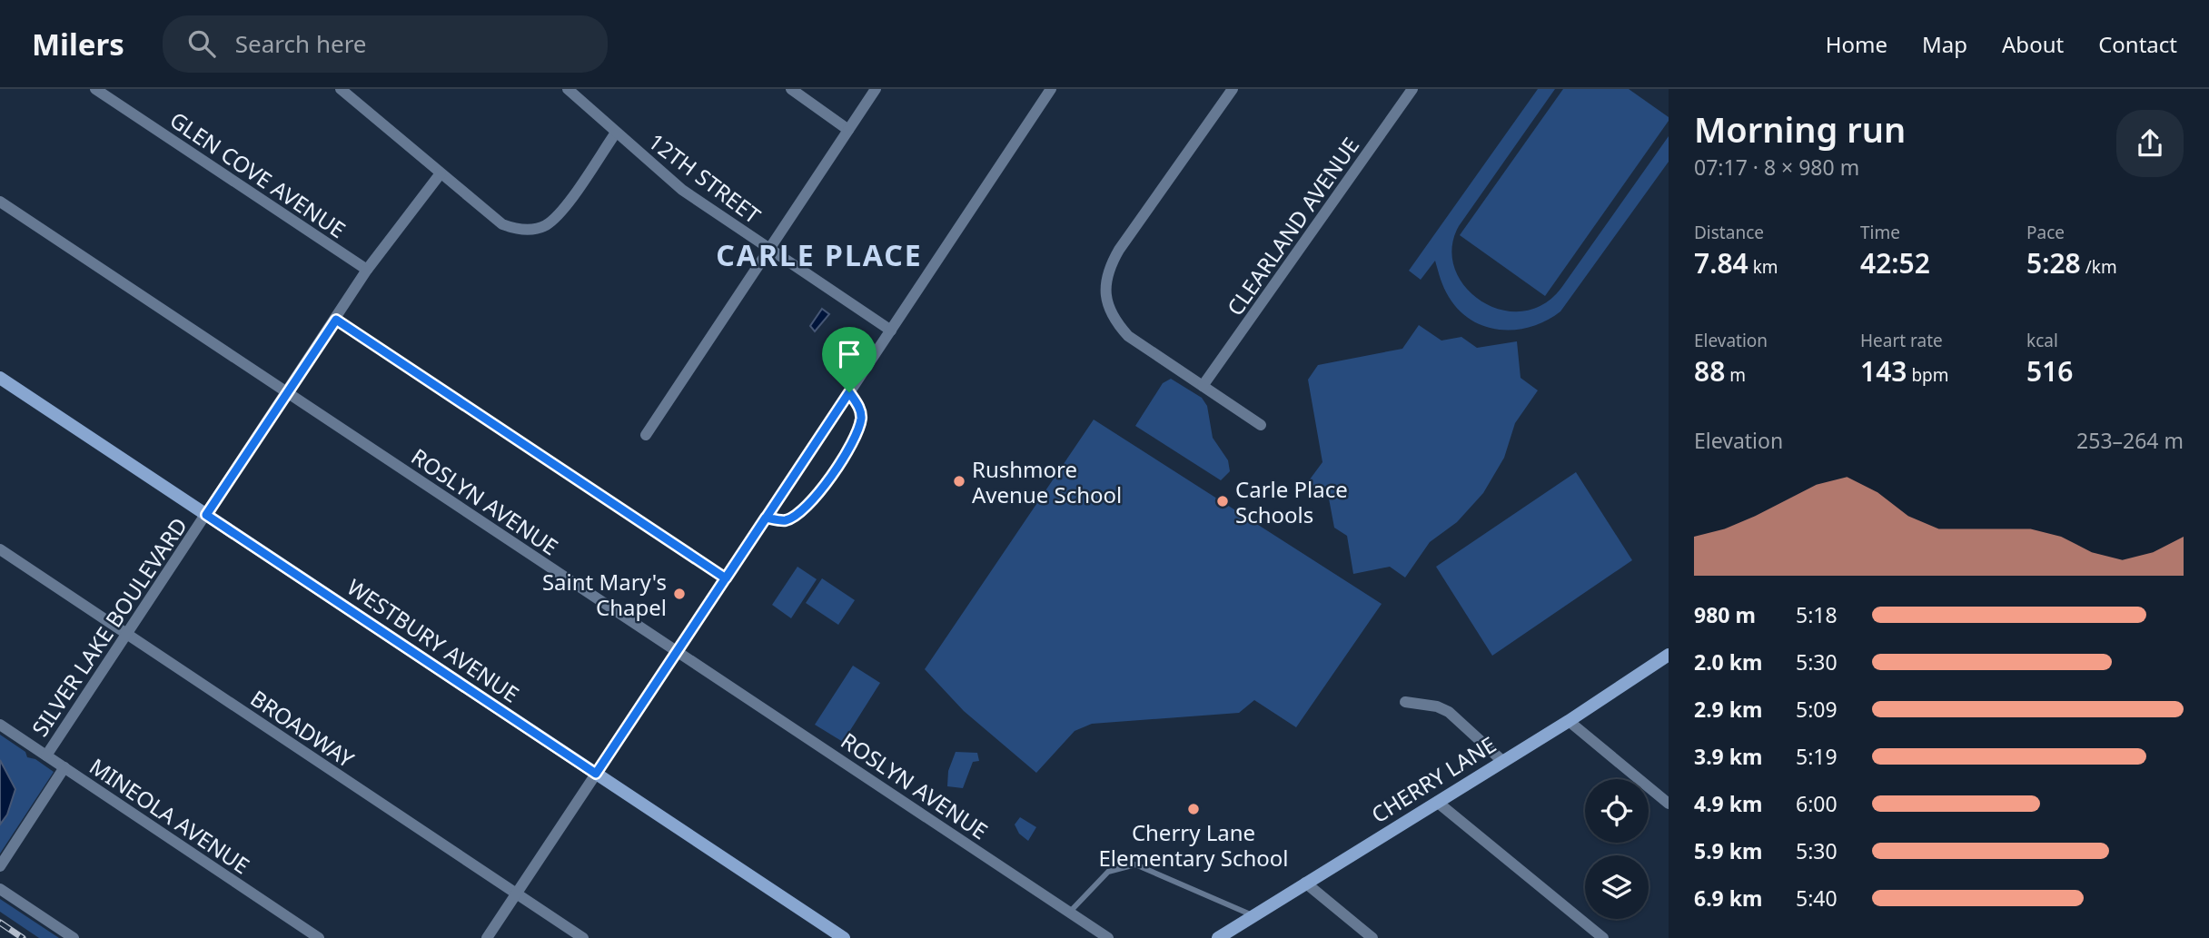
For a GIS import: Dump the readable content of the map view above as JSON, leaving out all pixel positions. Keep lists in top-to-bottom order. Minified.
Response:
{"streets":{"main road":["WESTBURY AVENUE","CHERRY LANE"],"street":["GLEN COVE AVENUE","12TH STREET","CLEARLAND AVENUE","ROSLYN AVENUE","SILVER LAKE BOULEVARD","BROADWAY","MINEOLA AVENUE"]},"crossings":[["GLEN COVE AVENUE","SILVER LAKE BOULEVARD"],["ROSLYN AVENUE","SILVER LAKE BOULEVARD"],["SILVER LAKE BOULEVARD","WESTBURY AVENUE"],["SILVER LAKE BOULEVARD","BROADWAY"],["SILVER LAKE BOULEVARD","MINEOLA AVENUE"]],"districts":["CARLE PLACE"],"places":["Rushmore Avenue School","Carle Place Schools","Saint Mary's Chapel","Cherry Lane Elementary School"],"page":{"header":"Milers","search":"Search here","nav":["Home","Map","About","Contact"],"heading":["Morning run","07:17 · 8 × 980 m"],"stats":[["Distance","7.84 km"],["Time","42:52"],["Pace","5:28 /km"],["Elevation","88 m"],["Heart rate","143 bpm"],["kcal","516"]],"chart":["Elevation","253–264 m"],"list":[{"name":"980 m","note":"5:18"},{"name":"2.0 km","note":"5:30"},{"name":"2.9 km","note":"5:09"},{"name":"3.9 km","note":"5:19"},{"name":"4.9 km","note":"6:00"},{"name":"5.9 km","note":"5:30"},{"name":"6.9 km","note":"5:40"}]}}
